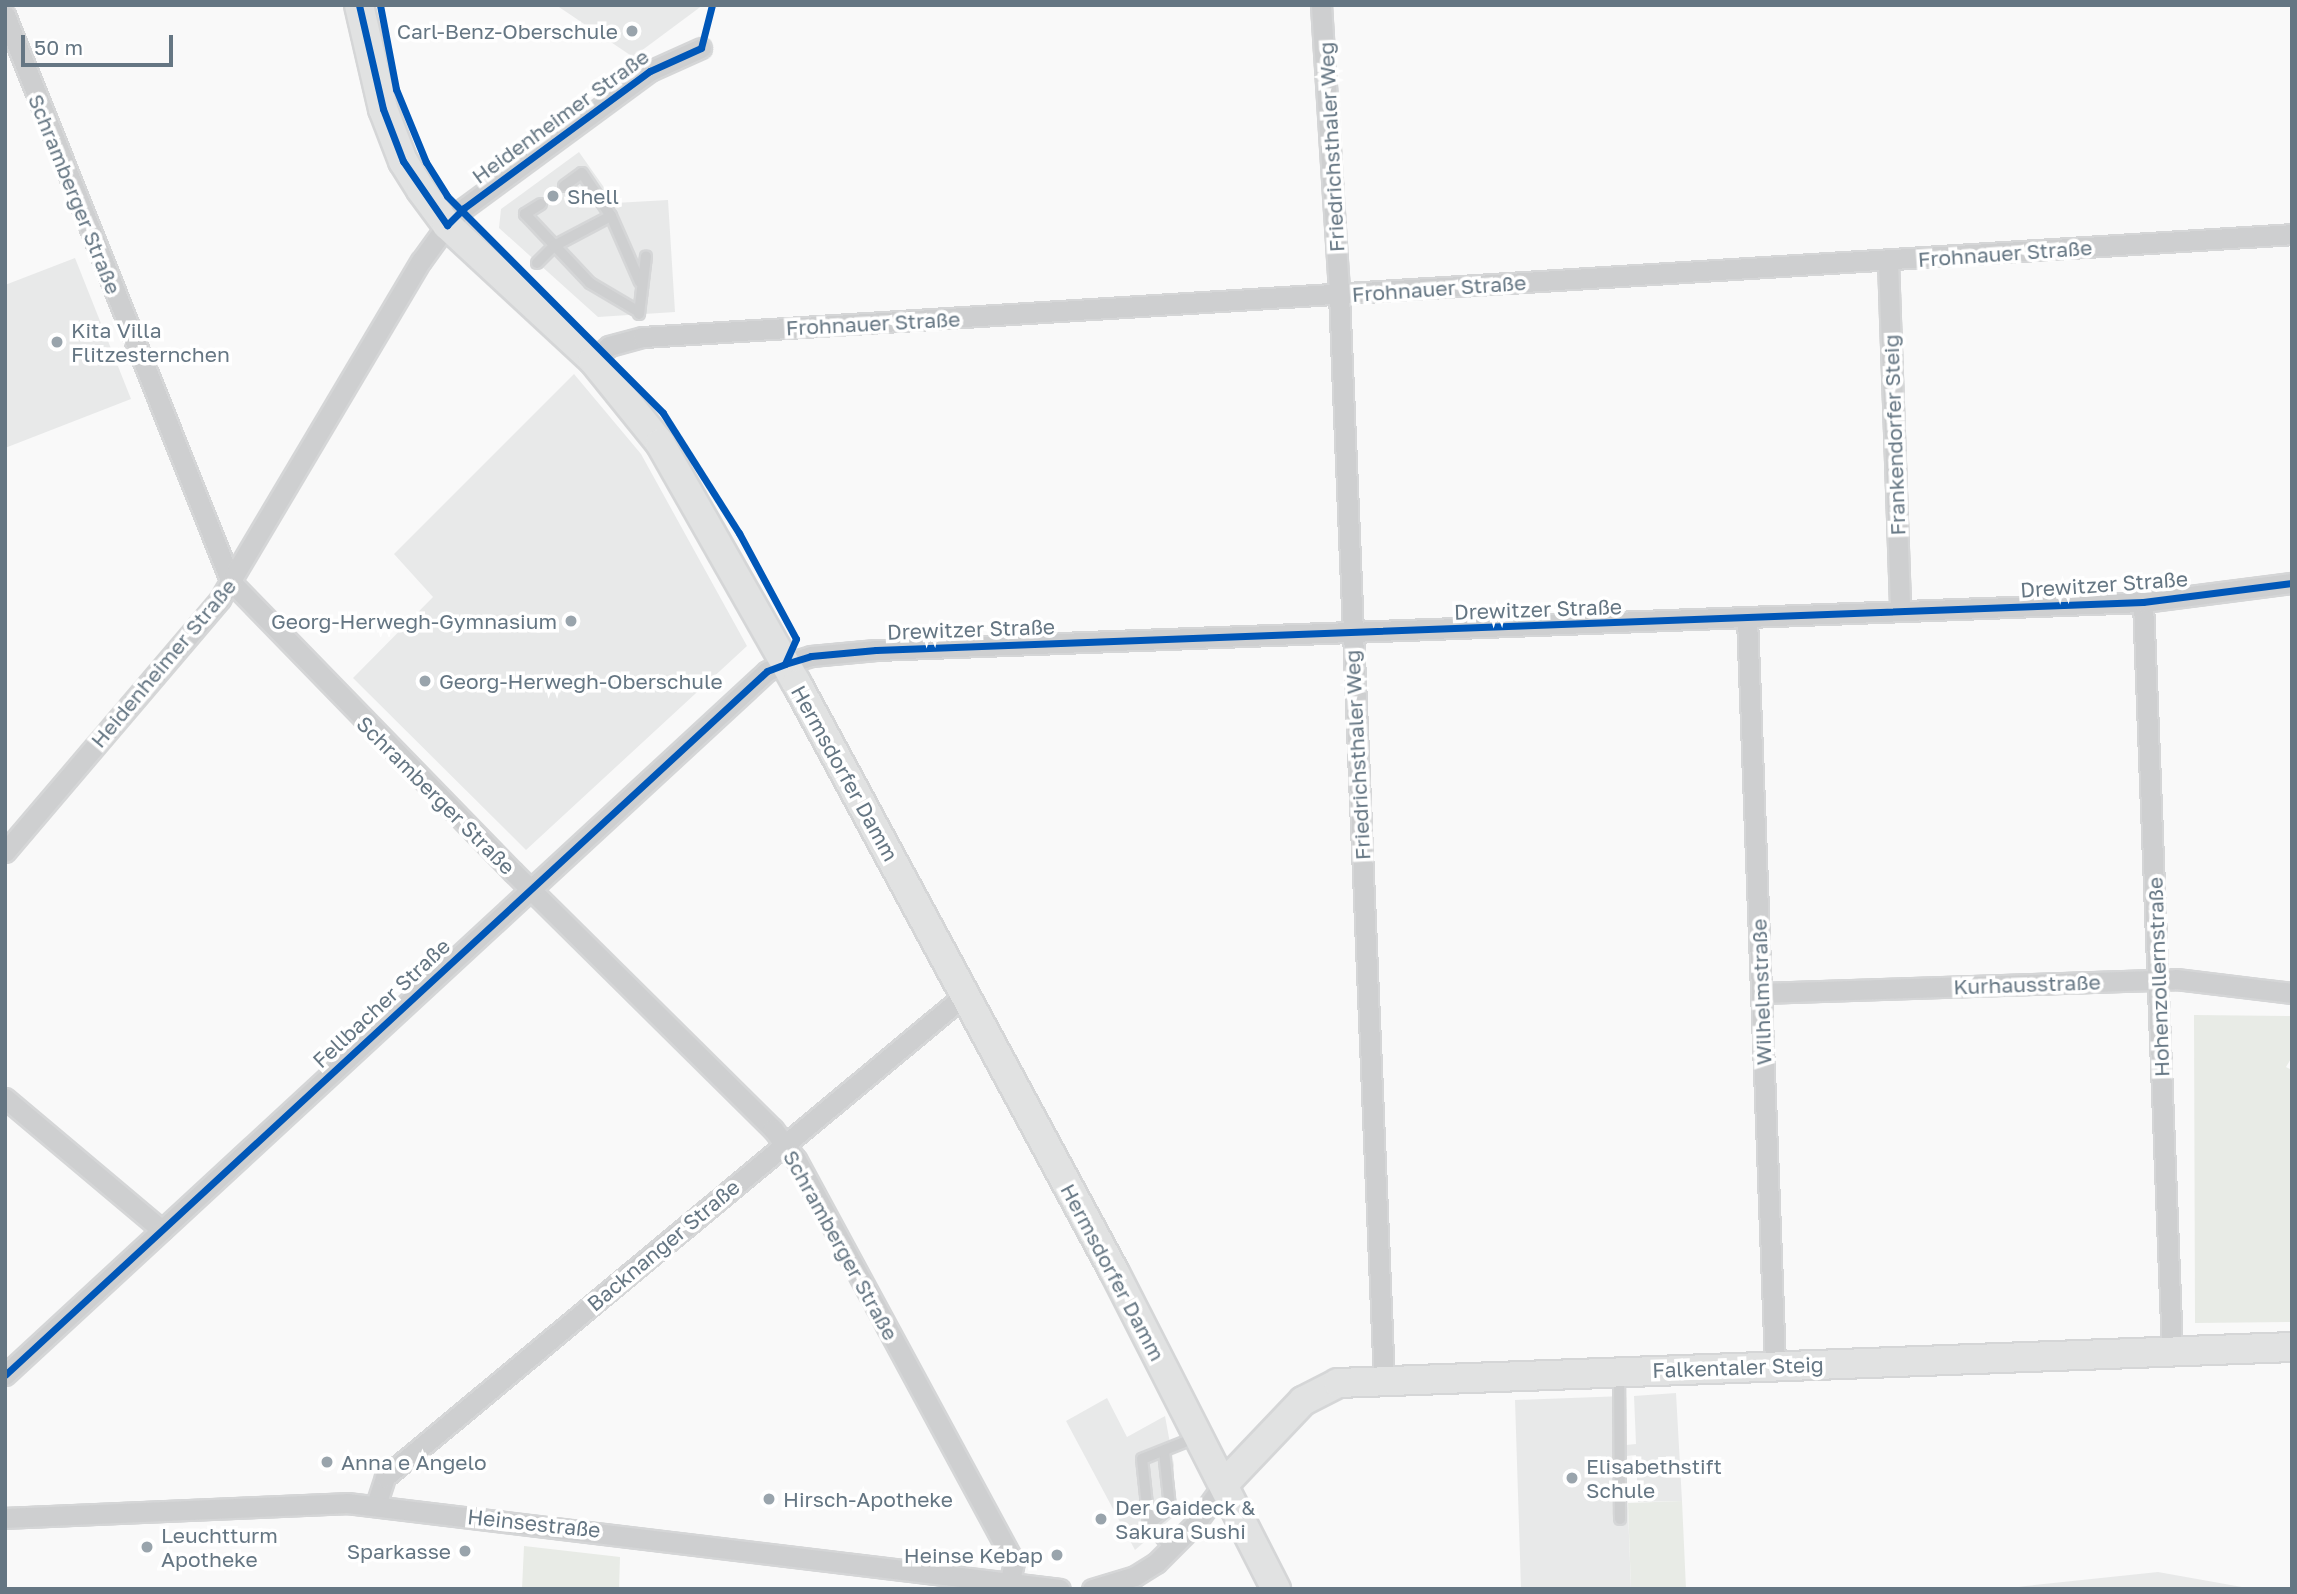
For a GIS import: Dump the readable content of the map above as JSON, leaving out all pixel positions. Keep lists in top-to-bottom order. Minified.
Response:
{"streets":{"main road":["Hermsdorfer Damm","Falkentaler Steig"],"street":["Heidenheimer Straße","Friedrichsthaler Weg","Schramberger Straße","Frohnauer Straße","Frankendorfer Steig","Drewitzer Straße","Hohenzollernstraße","Kurhausstraße","Wilhelmstraße","Fellbacher Straße","Backnanger Straße","Heinsestraße"]},"crossings":[["Heidenheimer Straße","Schramberger Straße"],["Heidenheimer Straße","Hermsdorfer Damm"],["Friedrichsthaler Weg","Frohnauer Straße"],["Friedrichsthaler Weg","Drewitzer Straße"],["Friedrichsthaler Weg","Falkentaler Steig"],["Schramberger Straße","Fellbacher Straße"],["Schramberger Straße","Backnanger Straße"],["Schramberger Straße","Heinsestraße"],["Frohnauer Straße","Frankendorfer Steig"],["Frohnauer Straße","Hermsdorfer Damm"],["Frankendorfer Steig","Drewitzer Straße"],["Drewitzer Straße","Hermsdorfer Damm"],["Drewitzer Straße","Hohenzollernstraße"],["Drewitzer Straße","Wilhelmstraße"],["Drewitzer Straße","Fellbacher Straße"],["Hermsdorfer Damm","Fellbacher Straße"],["Hermsdorfer Damm","Backnanger Straße"],["Hermsdorfer Damm","Falkentaler Steig"],["Hohenzollernstraße","Kurhausstraße"],["Hohenzollernstraße","Falkentaler Steig"],["Kurhausstraße","Wilhelmstraße"],["Wilhelmstraße","Falkentaler Steig"],["Backnanger Straße","Heinsestraße"]],"places":["Carl-Benz-Oberschule","Shell","Kita Villa Flitzesternchen","Georg-Herwegh-Gymnasium","Georg-Herwegh-Oberschule","Anna e Angelo","Elisabethstift Schule","Hirsch-Apotheke","Der Gaideck & Sakura Sushi","Leuchtturm Apotheke","Sparkasse","Heinse Kebap"],"scale_bar":"50 m"}
